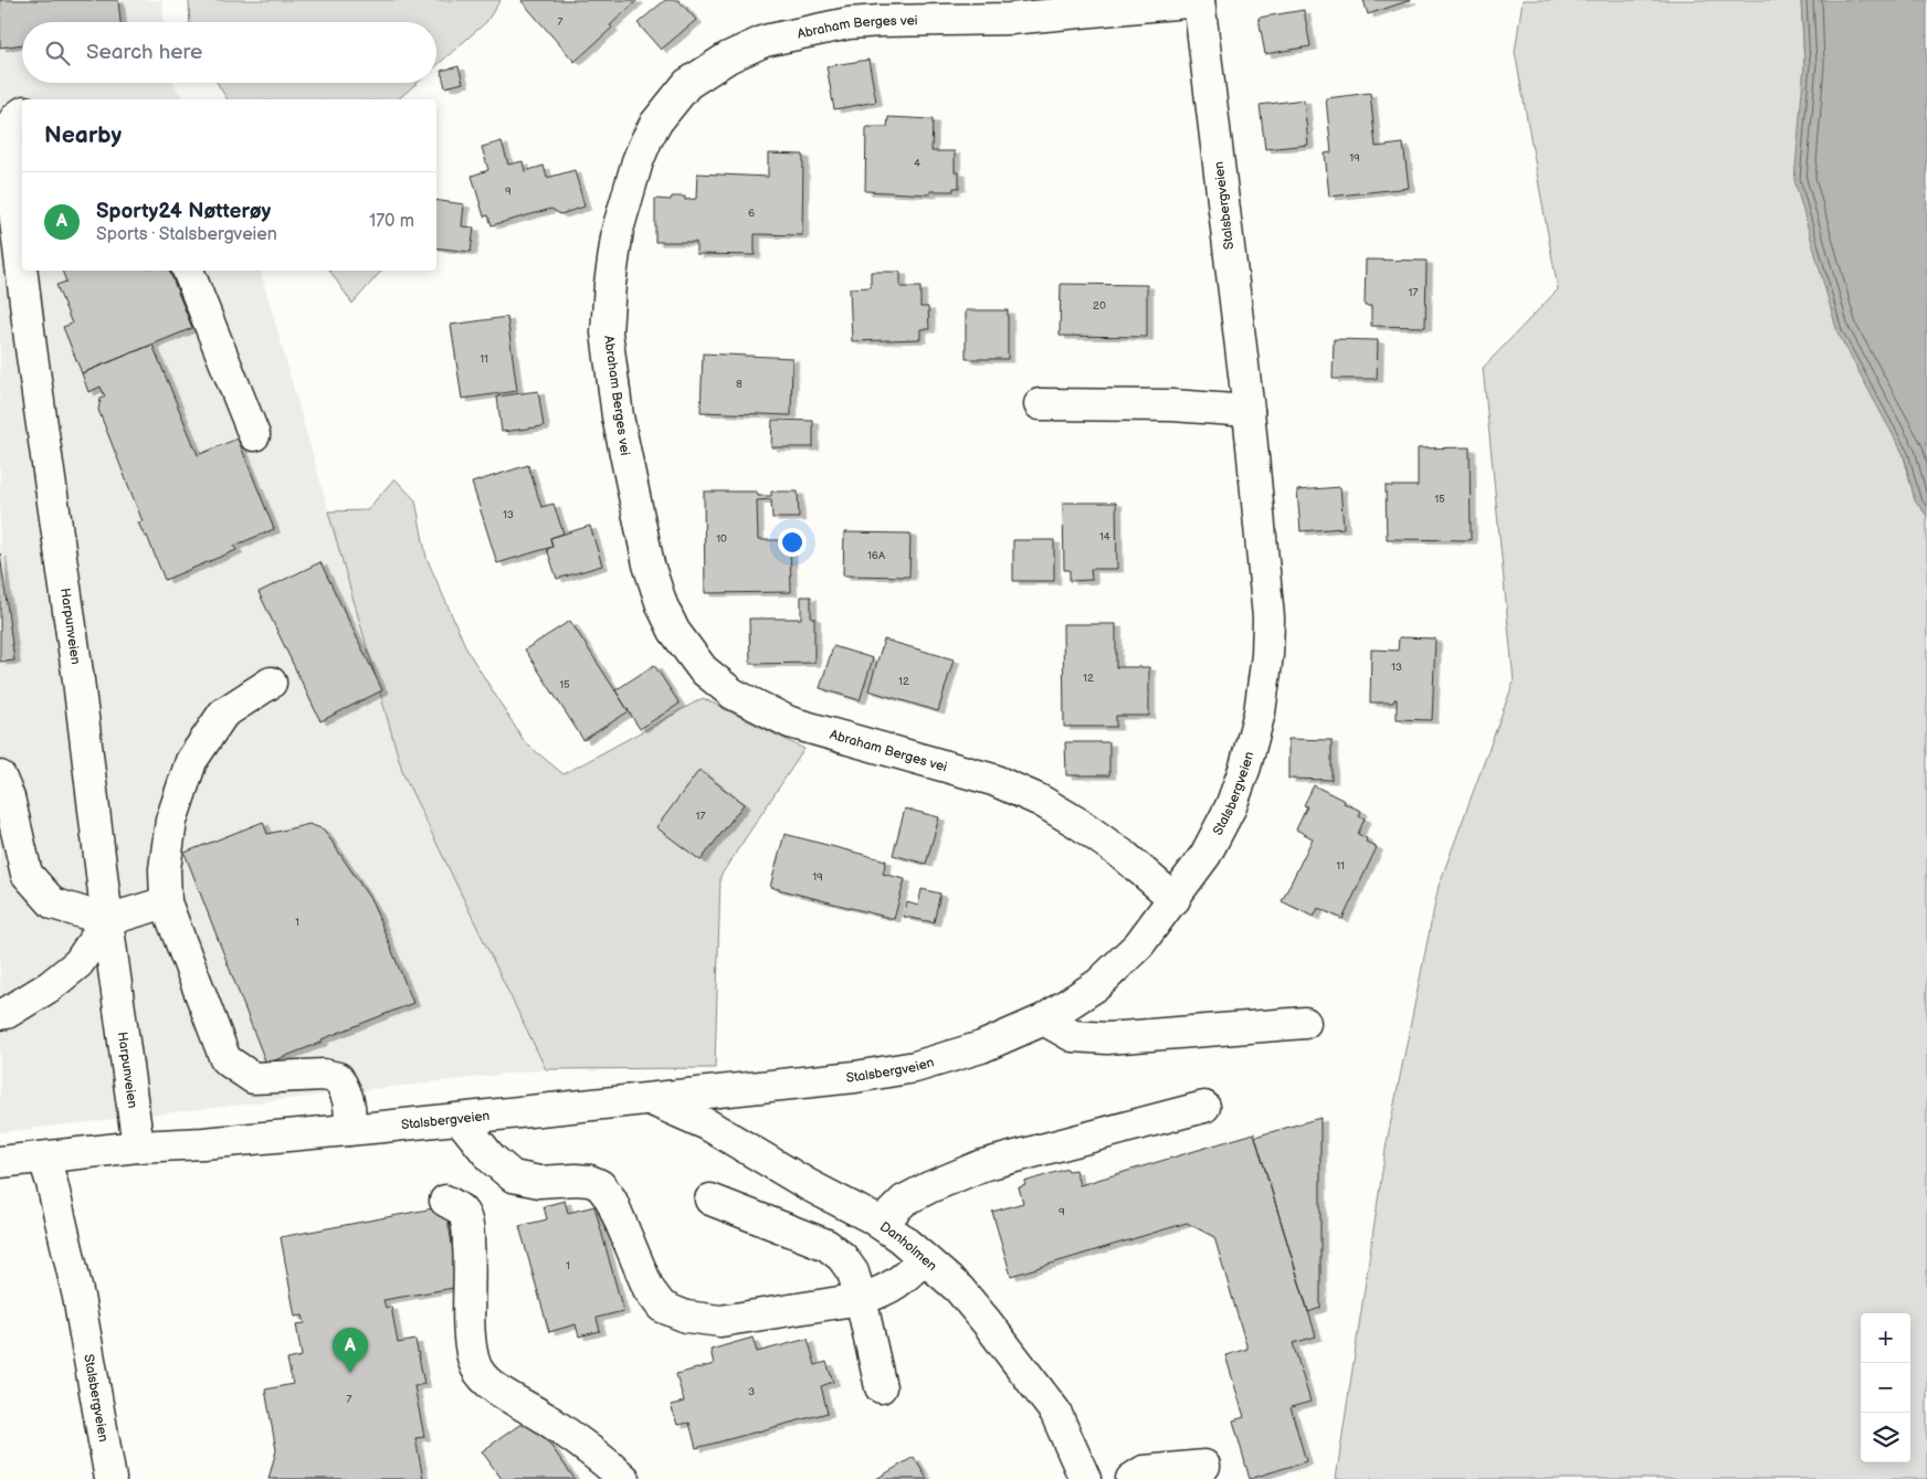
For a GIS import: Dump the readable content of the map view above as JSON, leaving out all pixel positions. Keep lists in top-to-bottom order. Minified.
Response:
{"streets":{"street":["Abraham Berges vei","Stalsbergveien","Harpunveien","Danholmen"]},"crossings":[["Abraham Berges vei","Stalsbergveien"],["Stalsbergveien","Harpunveien"],["Stalsbergveien","Danholmen"]],"house_numbers":["7","19","4","9","6","17","20","11","8","15","13","14","10","16A","13","12","12","15","17","11","19","1","9","1","3","7"],"page":{"search":"Search here","heading":"Nearby","list":[{"mark":"A","name":"Sporty24 Nøtterøy","note":"Sports · Stalsbergveien","value":"170 m"}],"map_buttons":["+","−"],"pins":"A"}}
